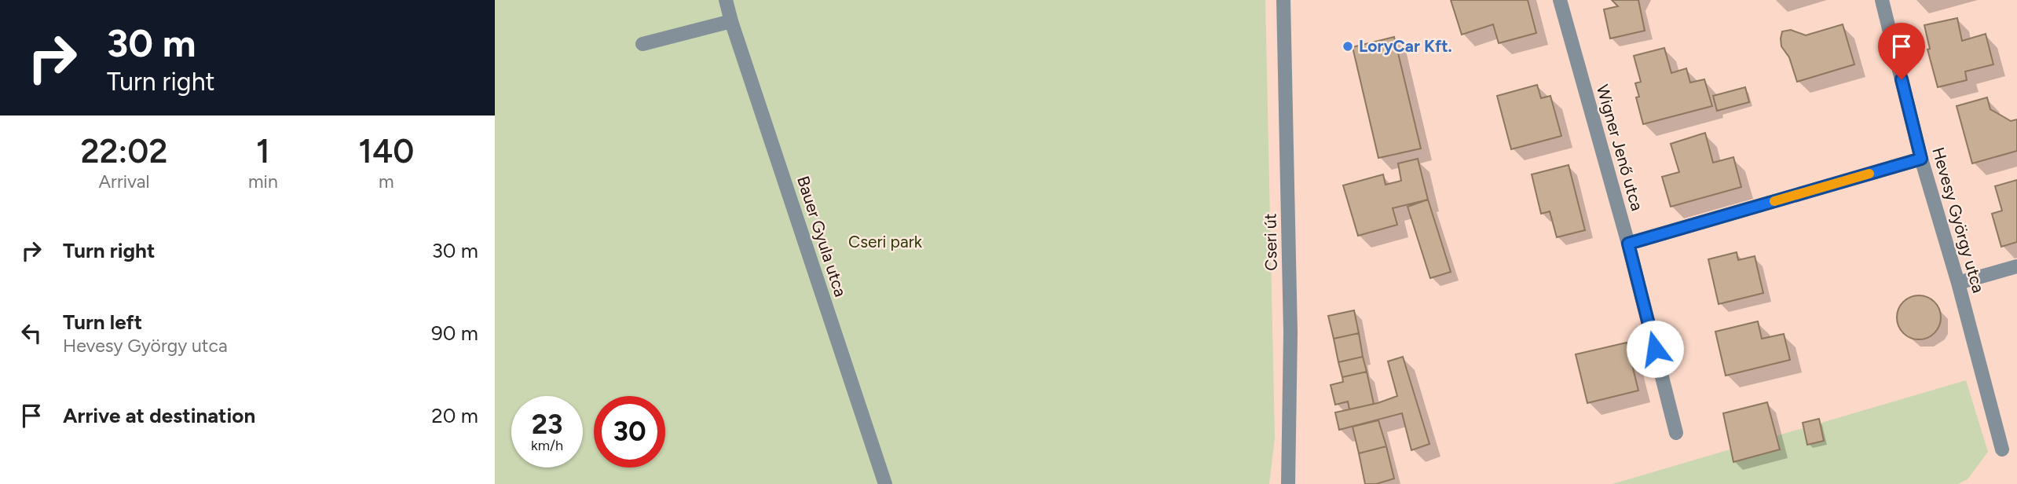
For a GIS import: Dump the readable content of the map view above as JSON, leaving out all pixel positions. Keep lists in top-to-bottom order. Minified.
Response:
{"streets":{"street":["Wigner Jenő utca","Hevesy György utca","Bauer Gyula utca","Cseri út"]},"parks":["Cseri park"],"places":["LoryCar Kft."],"page":{"turn":["30 m","Turn right"],"eta":["22:02","Arrival","1","min","140","m"],"list":[{"name":"Turn right","value":"30 m"},{"name":"Turn left","note":"Hevesy György utca","value":"90 m"},{"name":"Arrive at destination","value":"20 m"}],"speed":"23 km/h","limit":"30"}}
